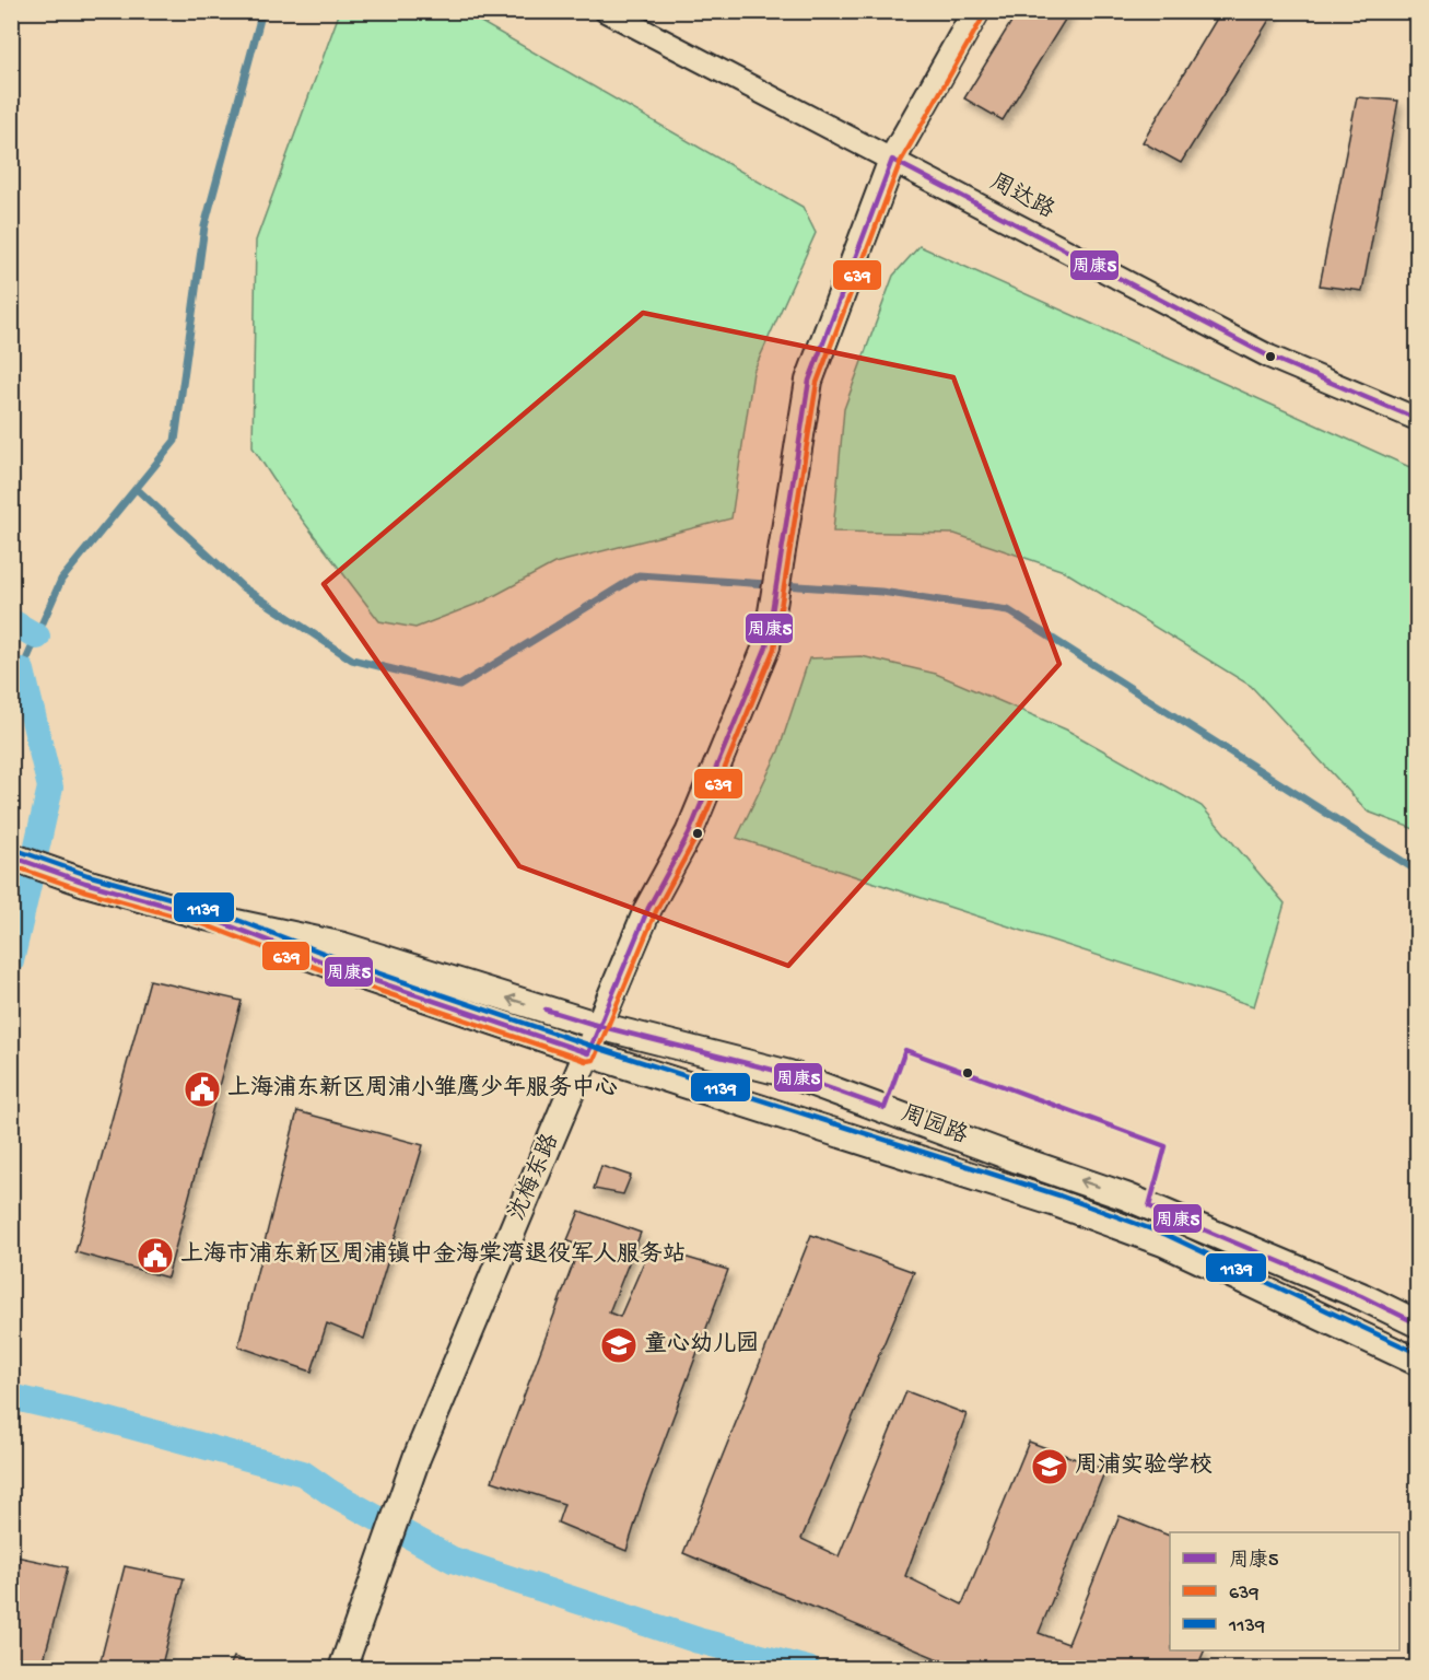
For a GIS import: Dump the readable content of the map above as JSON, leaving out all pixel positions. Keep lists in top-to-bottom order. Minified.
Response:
{"streets":{"street":["周达路","周园路","沈梅东路"]},"crossings":[["周达路","沈梅东路"],["周园路","沈梅东路"]],"places":{"public building":["上海浦东新区周浦小雏鹰少年服务中心","上海市浦东新区周浦镇中金海棠湾退役军人服务站"],"school or university":["童心幼儿园","周浦实验学校"]},"lines":["transit line 639","transit line 周康5","transit line 1139"],"legend":["周康5","639","1139"]}
